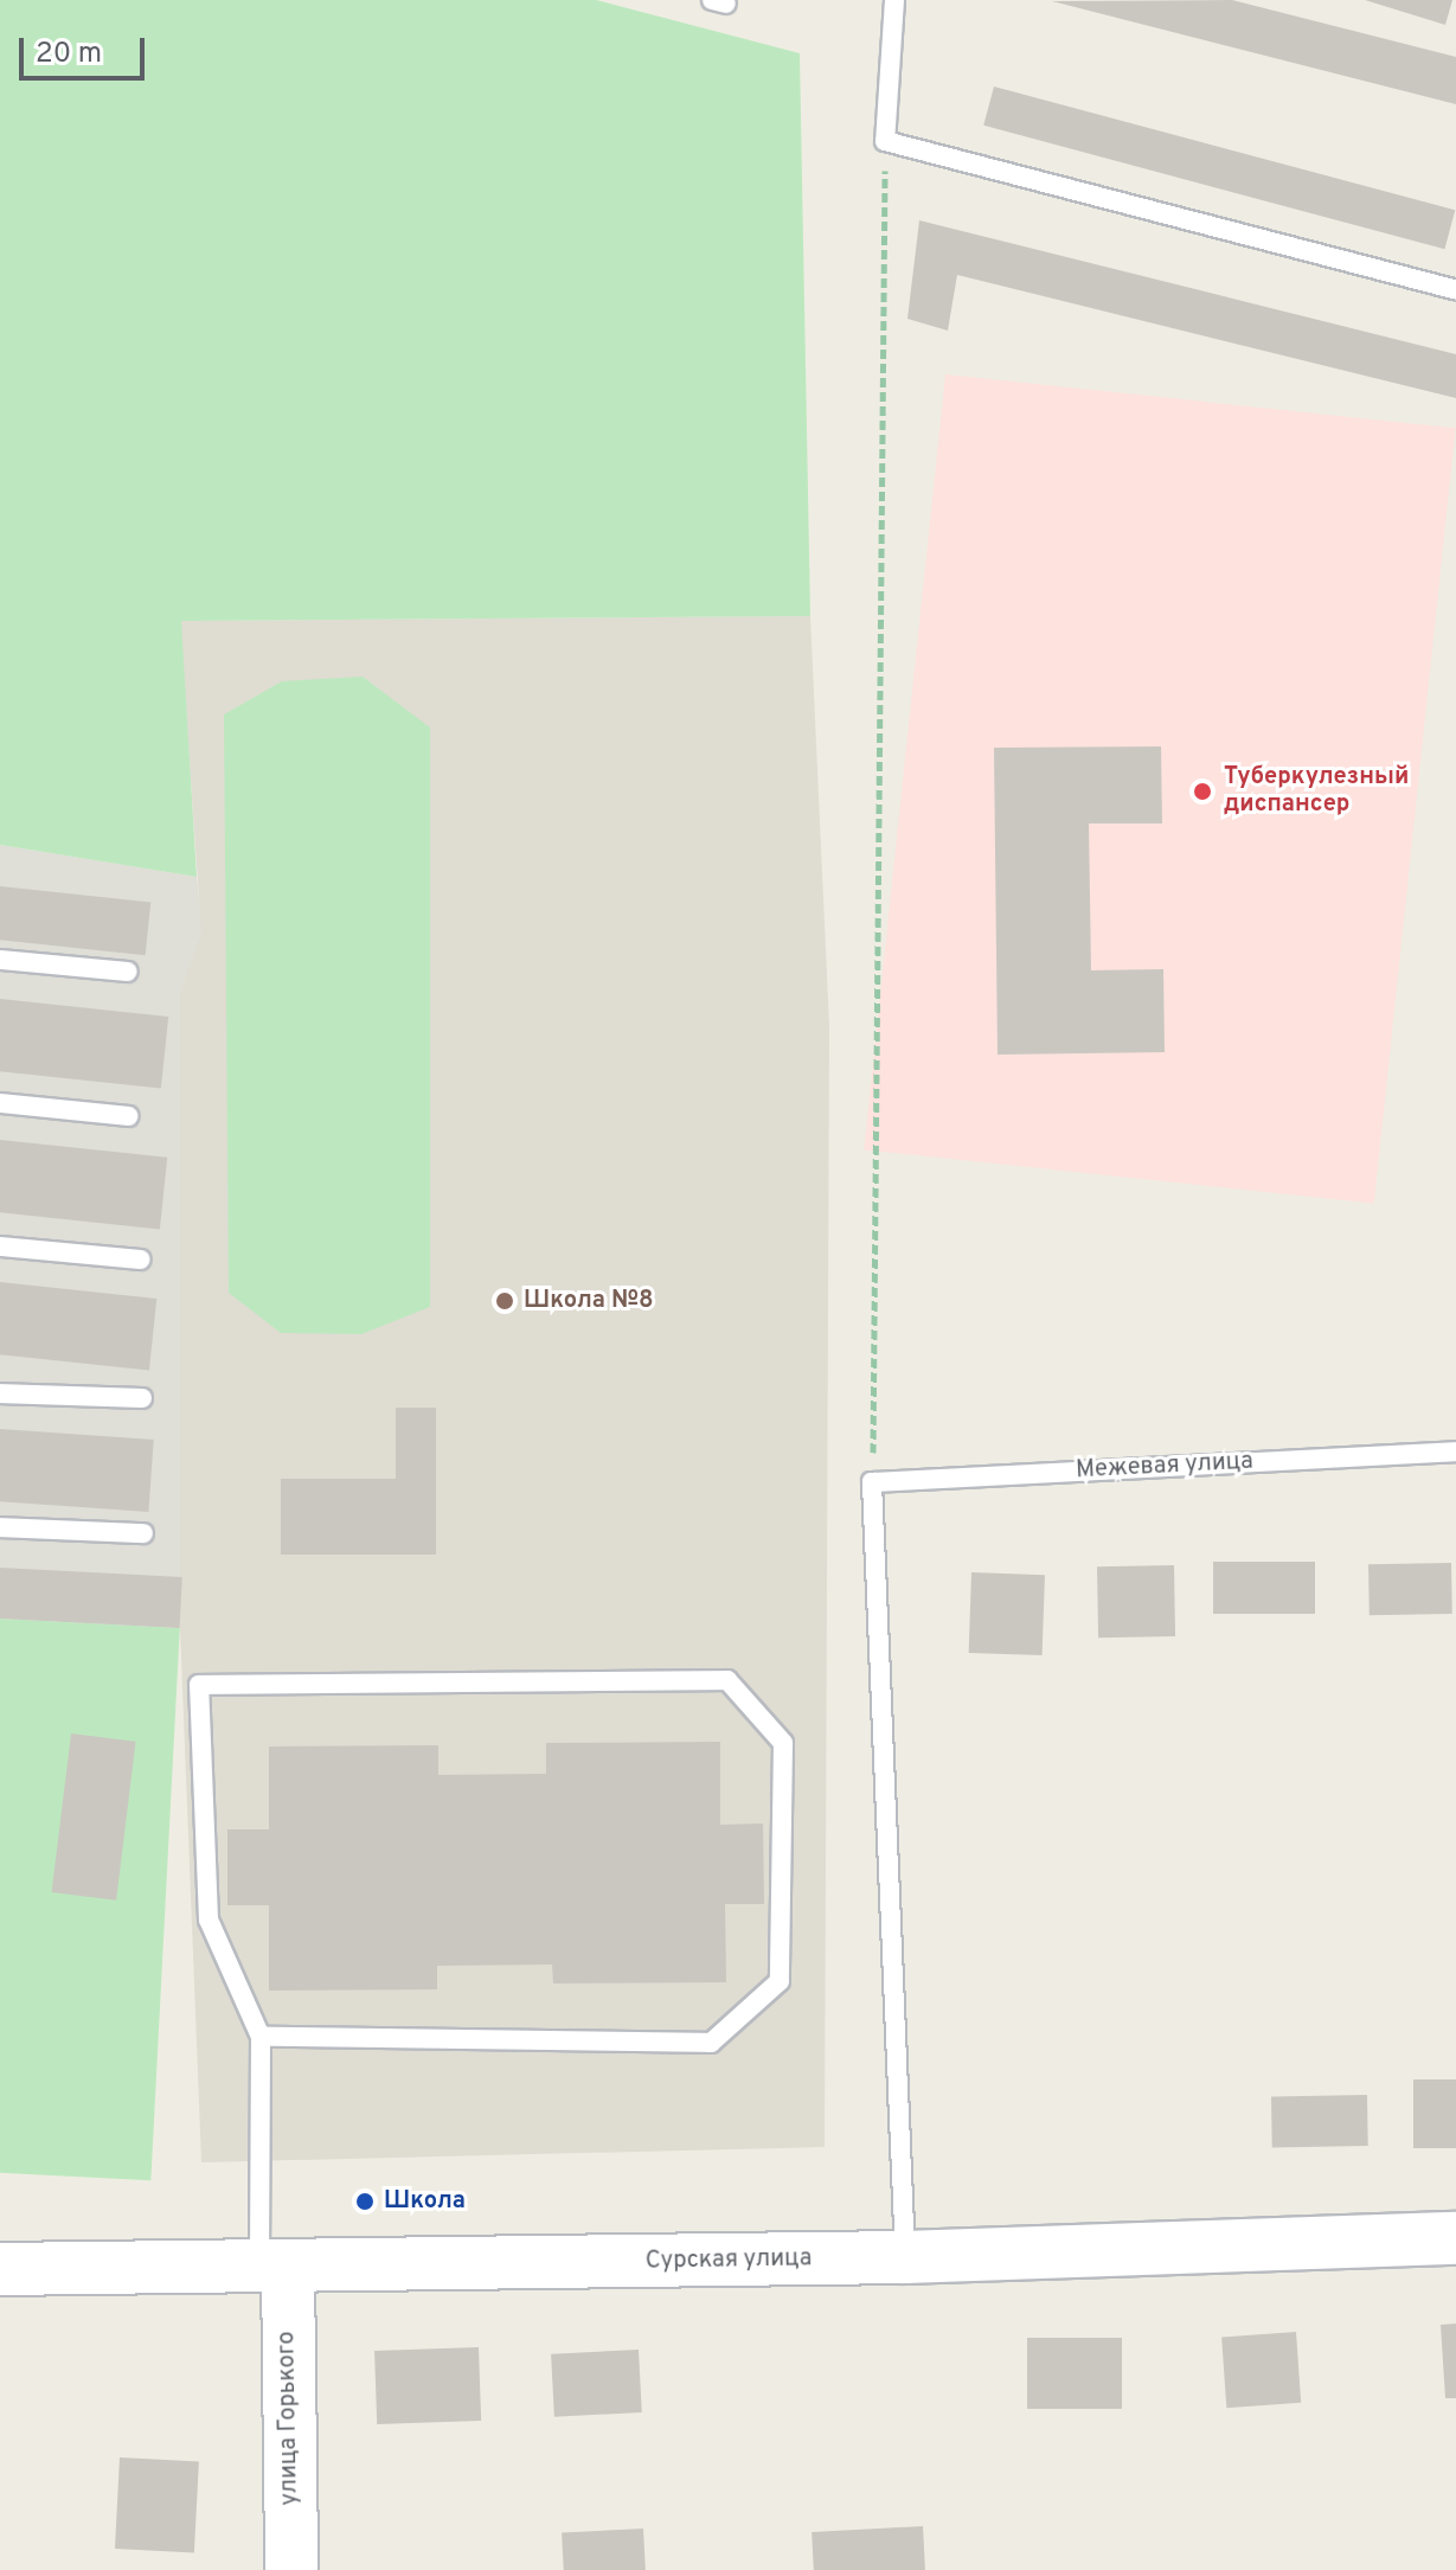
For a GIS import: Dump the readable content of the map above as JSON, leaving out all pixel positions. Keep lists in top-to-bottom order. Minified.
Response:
{"streets":{"street":["Сурская улица","улица Горького"],"lane":["Межевая улица"]},"crossings":[["Сурская улица","улица Горького"]],"places":["Туберкулезный диспансер","Школа №8","Школа"],"scale_bar":"20 m"}
